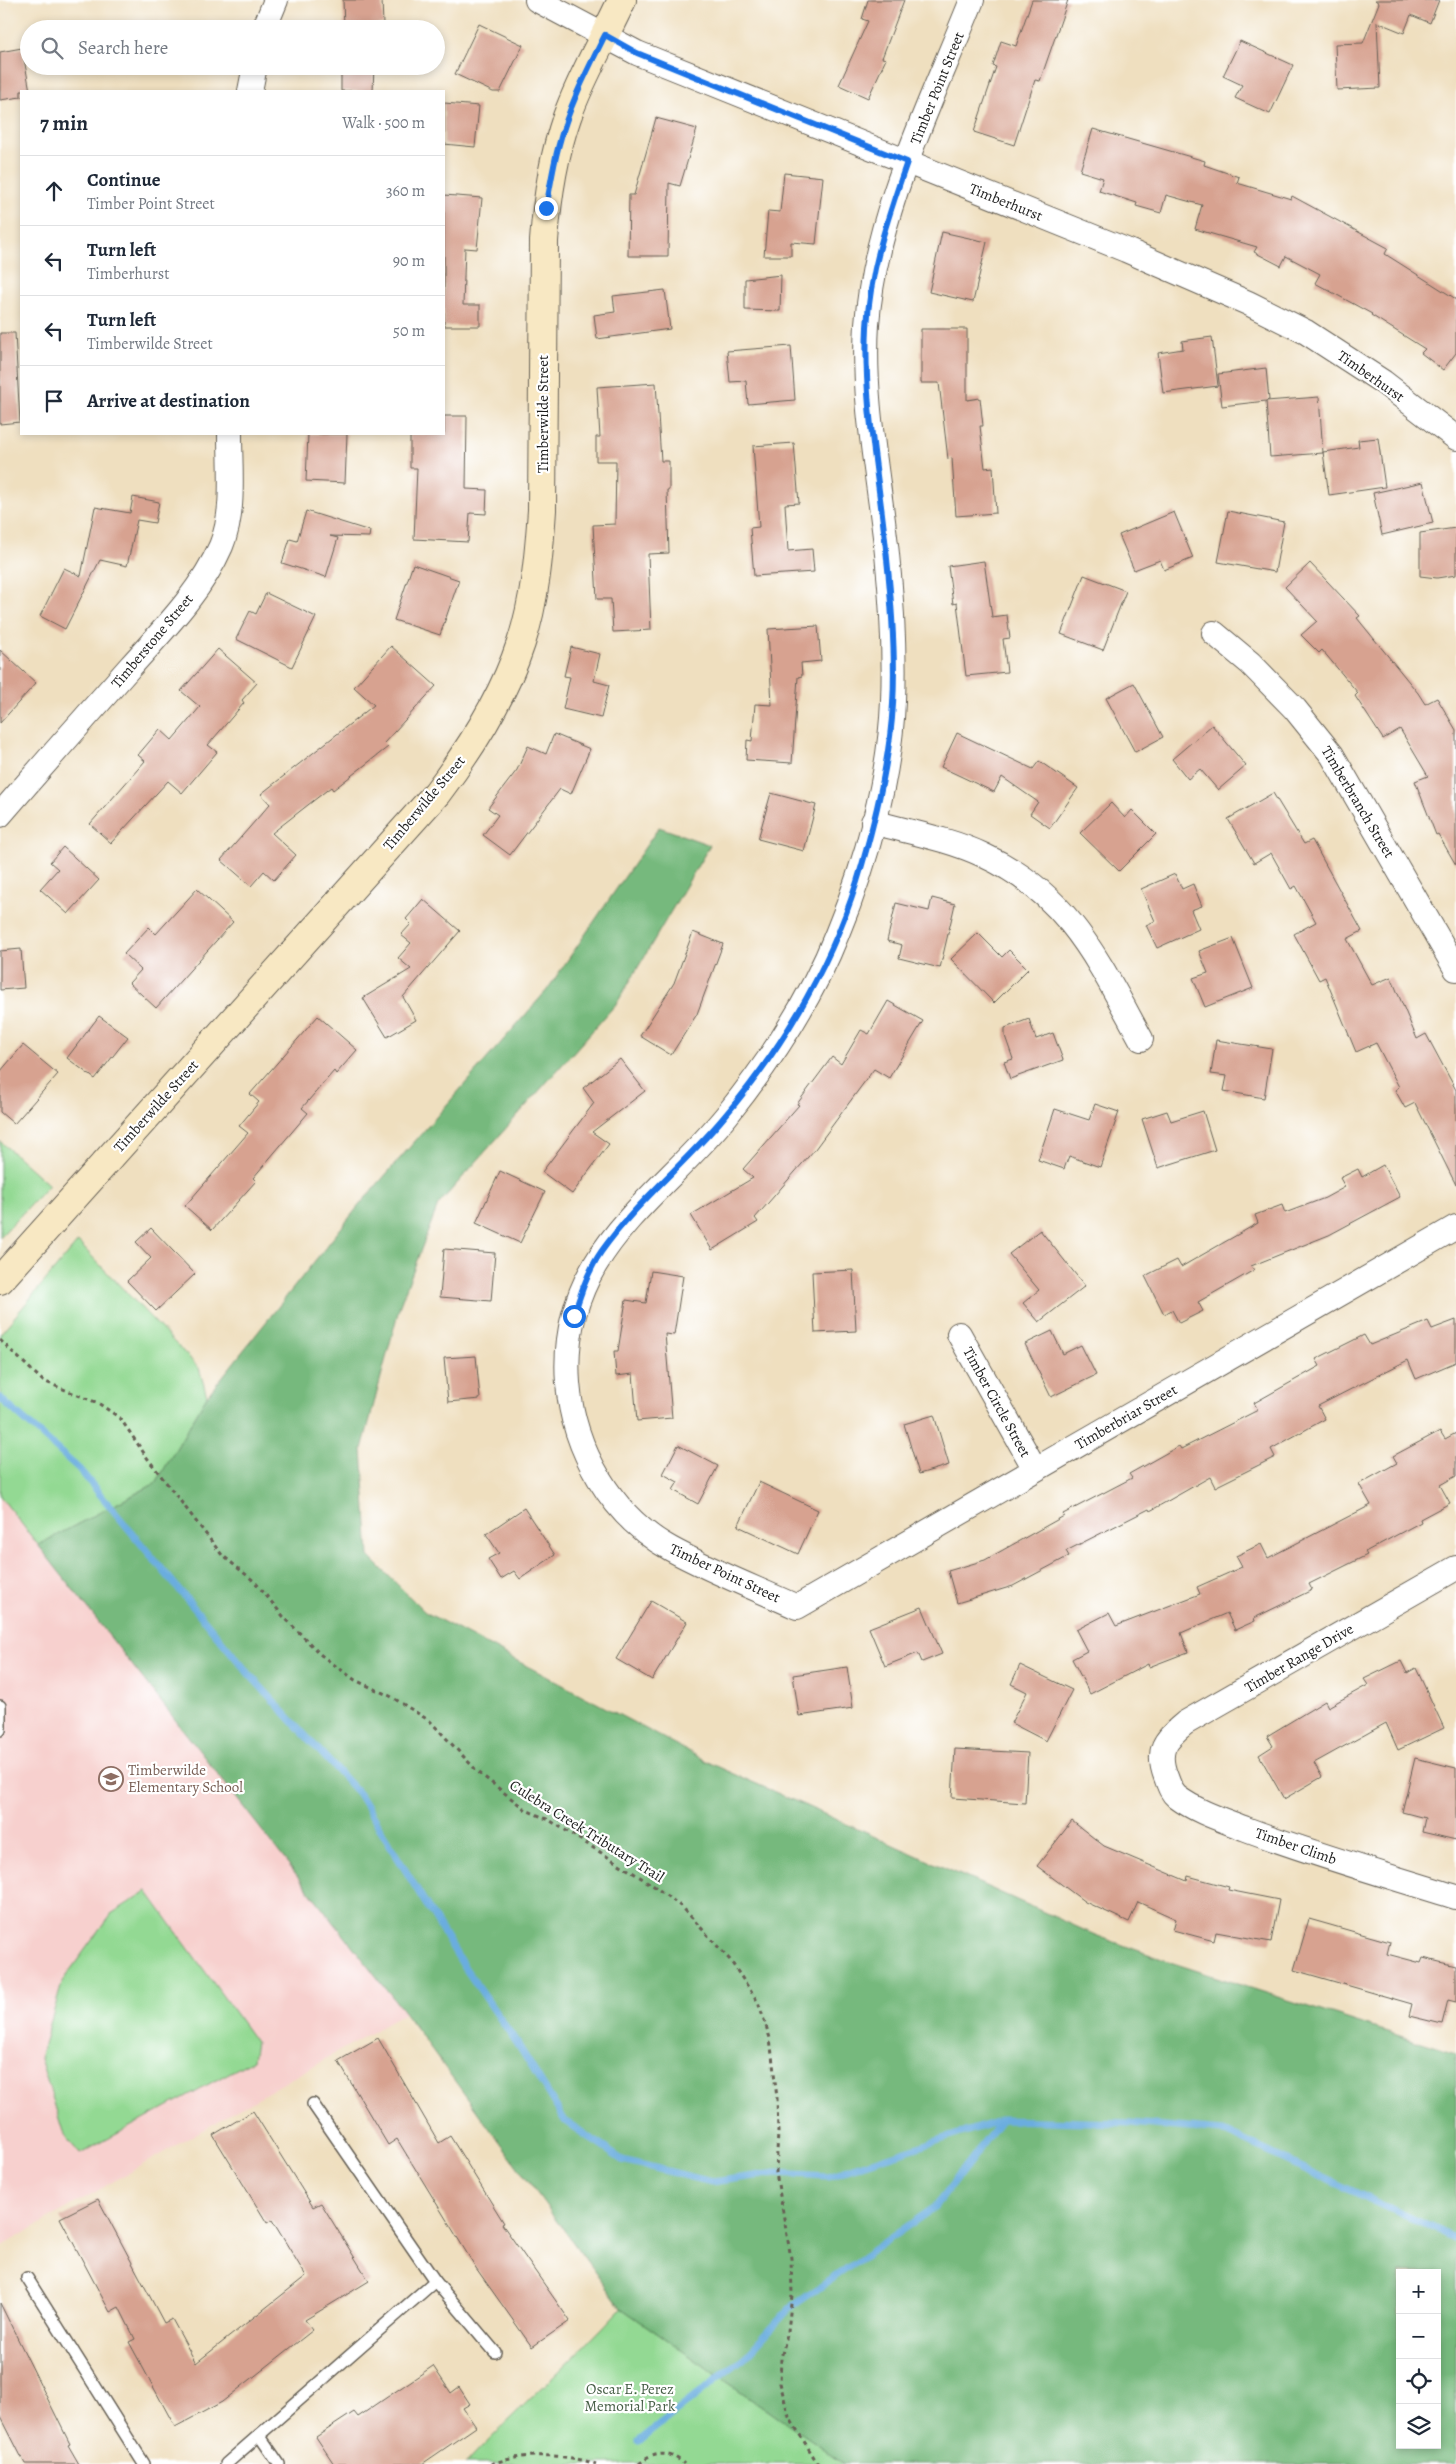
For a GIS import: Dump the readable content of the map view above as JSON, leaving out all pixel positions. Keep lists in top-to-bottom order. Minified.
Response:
{"streets":{"street":["Timber Point Street","Timberhurst","Timberwilde Street","Timberstone Street","Timberbranch Street","Timber Circle Street","Timberbriar Street","Timber Range Drive","Timber Climb"],"path":["Culebra Creek Tributary Trail"]},"crossings":[["Timber Point Street","Timberhurst"],["Timber Point Street","Timberbriar Street"],["Timberhurst","Timberwilde Street"],["Timber Circle Street","Timberbriar Street"],["Timber Range Drive","Timber Climb"]],"parks":["Oscar E. Perez Memorial Park"],"places":{"school or university":["Timberwilde Elementary School"]},"page":{"search":"Search here","heading":["7 min","Walk · 500 m"],"list":[["Continue","Timber Point Street","360 m"],["Turn left","Timberhurst","90 m"],["Turn left","Timberwilde Street","50 m"],"Arrive at destination"],"map_buttons":["+","−"]}}
